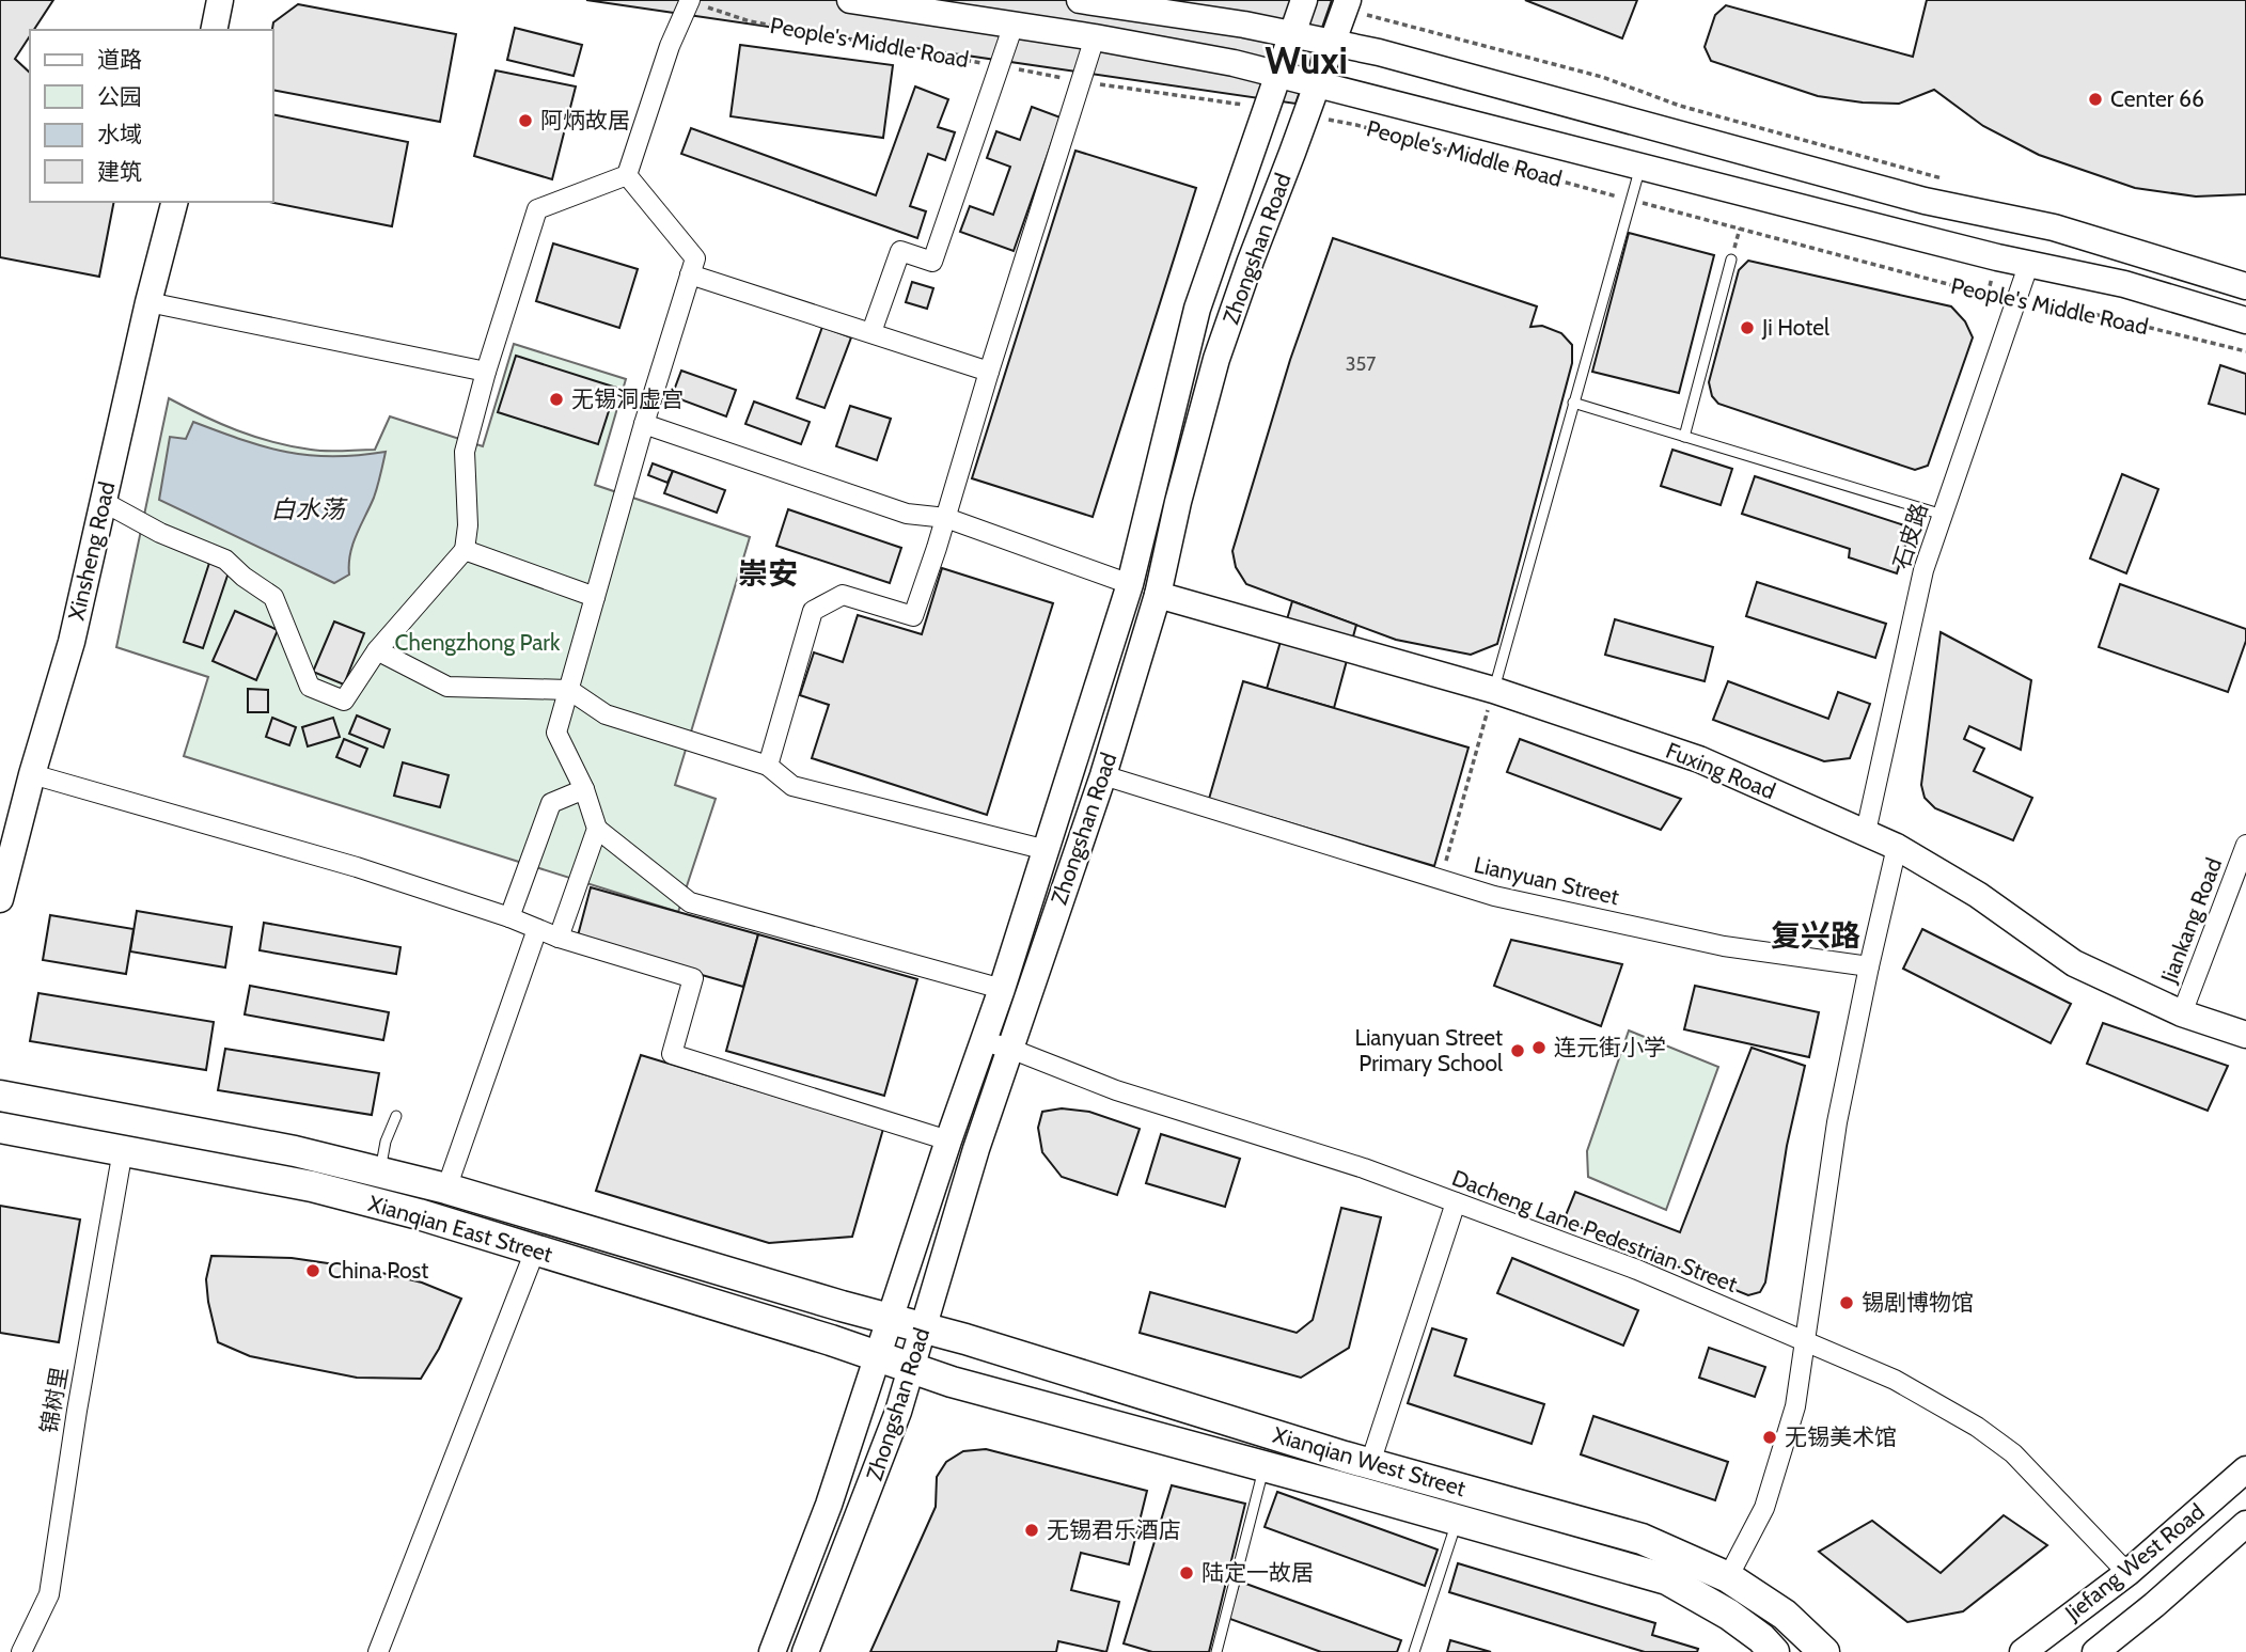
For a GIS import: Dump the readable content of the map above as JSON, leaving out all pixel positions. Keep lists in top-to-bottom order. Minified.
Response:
{"streets":{"main road":["People's Middle Road","Zhongshan Road","Xinsheng Road","Fuxing Road","Xianqian East Street","Xianqian West Street","Jiefang West Road"],"street":["石皮路","Lianyuan Street","Jiankang Road","Dacheng Lane Pedestrian Street","锦树里"]},"crossings":[["People's Middle Road","Zhongshan Road"],["People's Middle Road","石皮路"],["Zhongshan Road","Fuxing Road"],["Zhongshan Road","Lianyuan Street"],["Zhongshan Road","Xianqian East Street"],["Zhongshan Road","Dacheng Lane Pedestrian Street"],["Zhongshan Road","Xianqian West Street"],["石皮路","Fuxing Road"],["Fuxing Road","Jiankang Road"],["Xianqian East Street","锦树里"],["Xianqian East Street","Xianqian West Street"],["Dacheng Lane Pedestrian Street","Jiefang West Road"]],"districts":["Wuxi","崇安","复兴路"],"water":["白水荡"],"parks":["Chengzhong Park"],"places":["Center 66","阿炳故居","Ji Hotel","无锡洞虚宫","连元街小学","Lianyuan Street Primary School","China Post","锡剧博物馆","无锡美术馆","无锡君乐酒店","陆定一故居"],"house_numbers":["357"],"legend":["道路","公园","水域","建筑"]}
